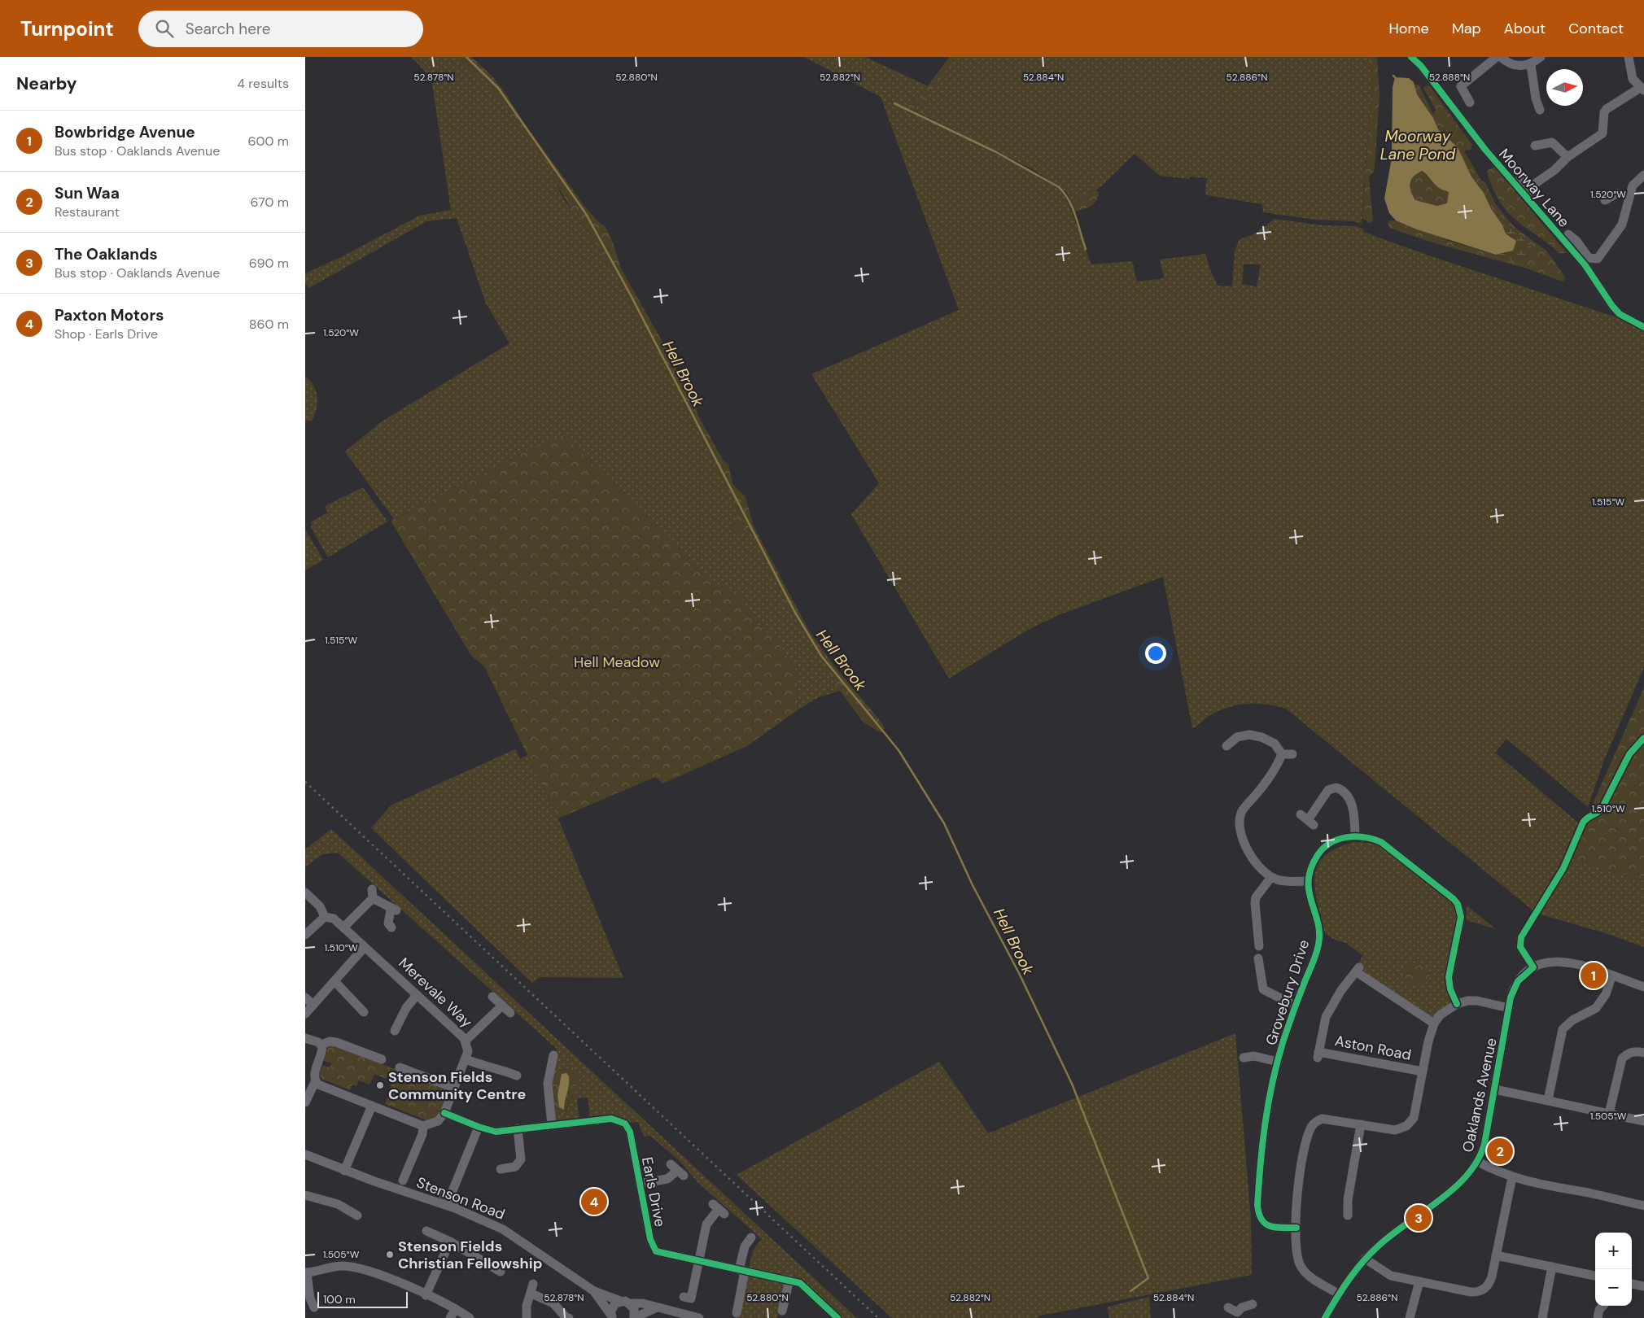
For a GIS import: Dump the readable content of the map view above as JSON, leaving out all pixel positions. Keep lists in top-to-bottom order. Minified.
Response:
{"streets":{"street":["Moorway Lane","Merevale Way","Grovebury Drive","Aston Road","Oaklands Avenue","Earls Drive","Stenson Road"]},"crossings":[["Merevale Way","Earls Drive"]],"water":["Moorway Lane Pond","Hell Brook"],"parks":["Hell Meadow"],"places":["Stenson Fields Community Centre","Stenson Fields Christian Fellowship"],"scale_bar":"100 m","north":"right","page":{"header":"Turnpoint","search":"Search here","nav":["Home","Map","About","Contact"],"heading":["Nearby","4 results"],"list":[{"mark":"1","name":"Bowbridge Avenue","note":"Bus stop · Oaklands Avenue","value":"600 m"},{"mark":"2","name":"Sun Waa","note":"Restaurant","value":"670 m"},{"mark":"3","name":"The Oaklands","note":"Bus stop · Oaklands Avenue","value":"690 m"},{"mark":"4","name":"Paxton Motors","note":"Shop · Earls Drive","value":"860 m"}],"pins":["1","2","4","3"],"map_buttons":["+","−"],"scale":"100 m"},"coordinates":["52.878°N","52.880°N","52.882°N","52.884°N","52.886°N","52.888°N","1.520°W","1.515°W","1.510°W","1.505°W"]}
